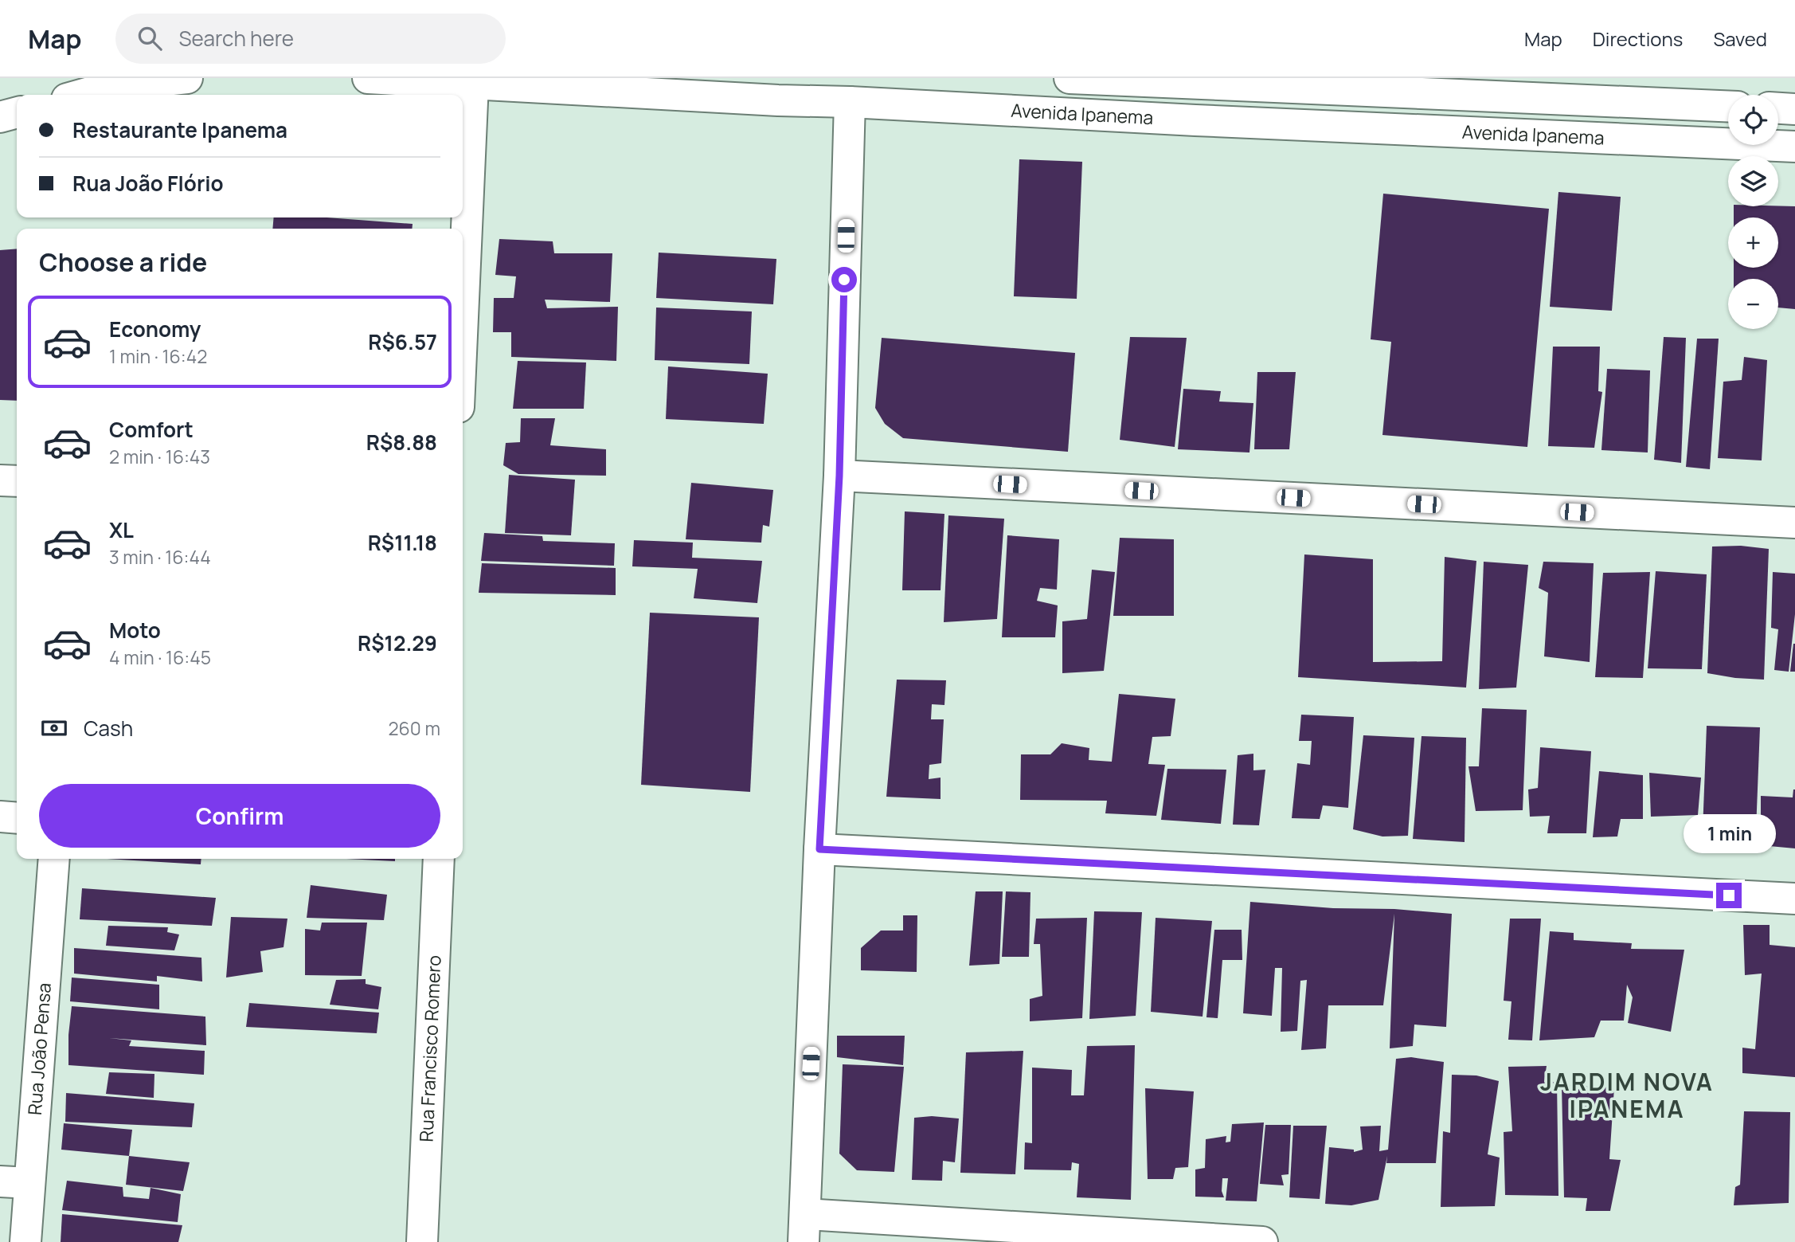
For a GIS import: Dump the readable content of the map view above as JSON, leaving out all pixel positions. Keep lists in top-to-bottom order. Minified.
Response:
{"streets":{"street":["Avenida Ipanema","Rua João Pensa","Rua Francisco Romero"]},"districts":["JARDIM NOVA IPANEMA"],"page":{"header":"Map","search":"Search here","nav":["Map","Directions","Saved"],"map_buttons":["+","−"],"banner":["Restaurante Ipanema","Rua João Flório"],"heading":"Choose a ride","list":[{"name":"Economy","note":"1 min · 16:42","value":"R$6.57"},{"name":"Comfort","note":"2 min · 16:43","value":"R$8.88"},{"name":"XL","note":"3 min · 16:44","value":"R$11.18"},{"name":"Moto","note":"4 min · 16:45","value":"R$12.29"}],"pay":["Cash","260 m"],"buttons":"Confirm","bubble":"1 min"}}
